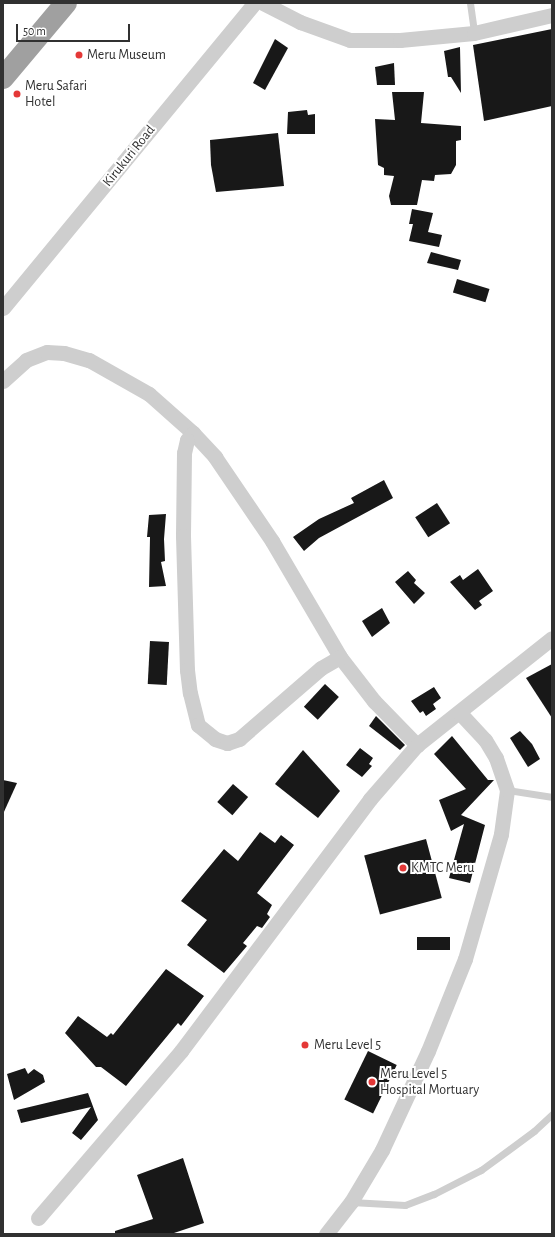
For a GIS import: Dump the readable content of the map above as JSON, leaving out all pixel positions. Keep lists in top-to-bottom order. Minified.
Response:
{"streets":{"street":["Kirukuri Road"]},"places":["Meru Museum","Meru Safari Hotel","KMTC Meru","Meru Level 5","Meru Level 5 Hospital Mortuary"],"scale_bar":"50 m"}
